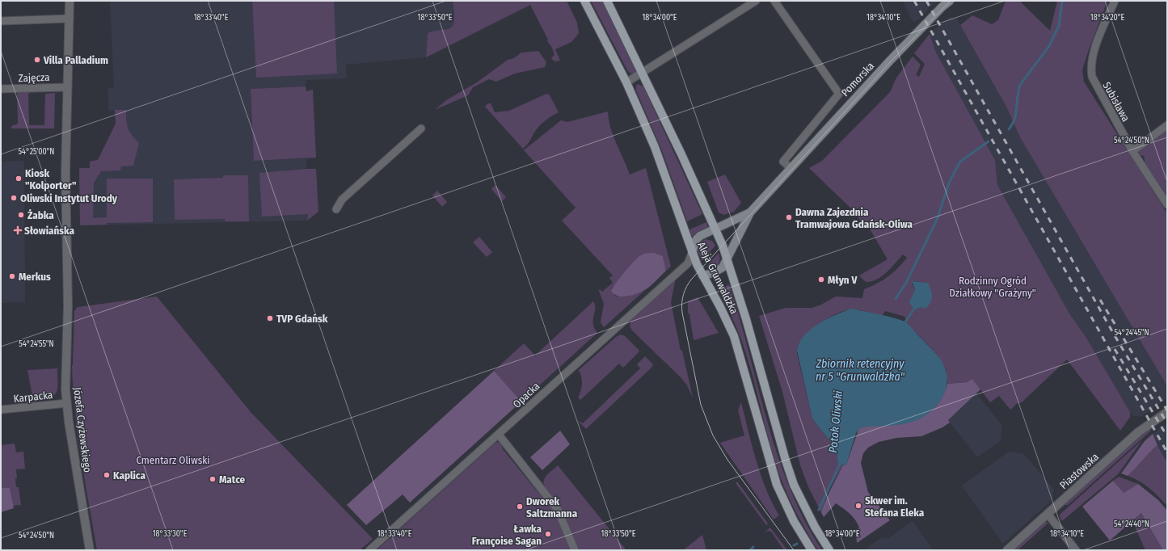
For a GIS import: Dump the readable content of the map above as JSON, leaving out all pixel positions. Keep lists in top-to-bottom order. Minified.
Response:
{"streets":{"main road":["Pomorska","Aleja Grunwaldzka"],"street":["Zajęcza","Subisława","Opacka","Karpacka","Józefa Czyżewskiego","Piastowska"]},"crossings":[["Zajęcza","Józefa Czyżewskiego"],["Pomorska","Aleja Grunwaldzka"],["Pomorska","Opacka"],["Aleja Grunwaldzka","Opacka"],["Karpacka","Józefa Czyżewskiego"]],"water":["Zbiornik retencyjny nr 5 \"Grunwaldzka\"","Potok Oliwski"],"parks":["Rodzinny Ogród Działkowy \"Grażyny\"","Cmentarz Oliwski"],"places":{"other":["Villa Palladium","Kiosk \"Kolporter\"","Oliwski Instytut Urody","Żabka","Dawna Zajezdnia Tramwajowa Gdańsk-Oliwa","Merkus","Młyn V","TVP Gdańsk","Kaplica","Matce","Skwer im. Stefana Eleka","Dworek Saltzmanna","Ławka Françoise Sagan"],"health":["Słowiańska"]},"coordinates":["18°33'40\"E","18°33'50\"E","18°34'00\"E","18°34'10\"E","18°34'20\"E","54°24'50\"N","54°25'00\"N","54°24'45\"N","54°24'55\"N","54°24'40\"N","18°33'30\"E"]}
